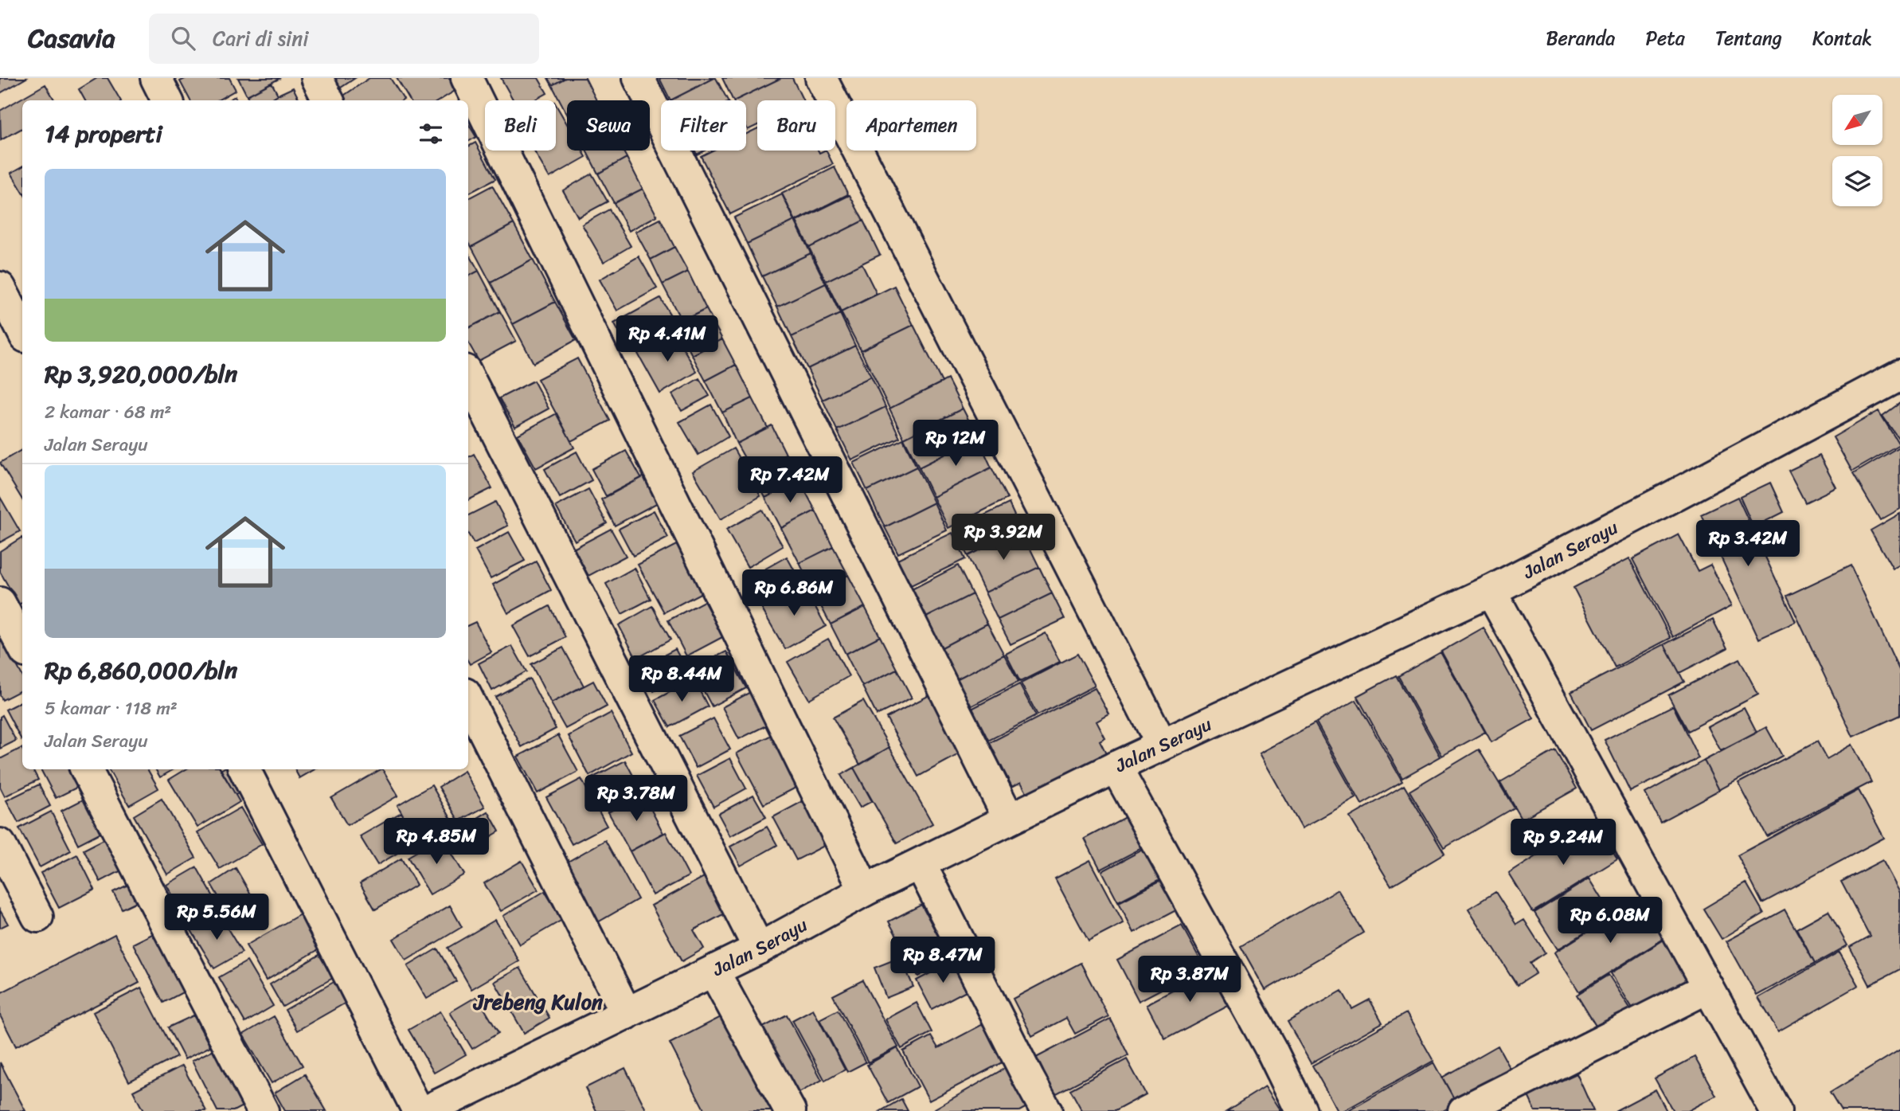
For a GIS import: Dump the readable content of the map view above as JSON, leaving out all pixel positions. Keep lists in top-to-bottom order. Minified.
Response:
{"streets":{"street":["Jalan Serayu"]},"districts":["Jrebeng Kulon"],"north":"bottom left","page":{"header":"Casavia","search":"Cari di sini","nav":["Beranda","Peta","Tentang","Kontak"],"chip":["Beli","Sewa","Filter","Baru","Apartemen"],"heading":"14 properti","list":[{"name":"Rp 3,920,000/bln","note":"2 kamar · 68 m² · Jalan Serayu"},{"name":"Rp 6,860,000/bln","note":"5 kamar · 118 m² · Jalan Serayu"}],"price":["Rp 4.41M","Rp 12M","Rp 7.42M","Rp 3.92M","Rp 3.42M","Rp 6.86M","Rp 8.44M","Rp 3.78M","Rp 4.85M","Rp 9.24M","Rp 5.56M","Rp 6.08M","Rp 8.47M","Rp 3.87M"]}}
